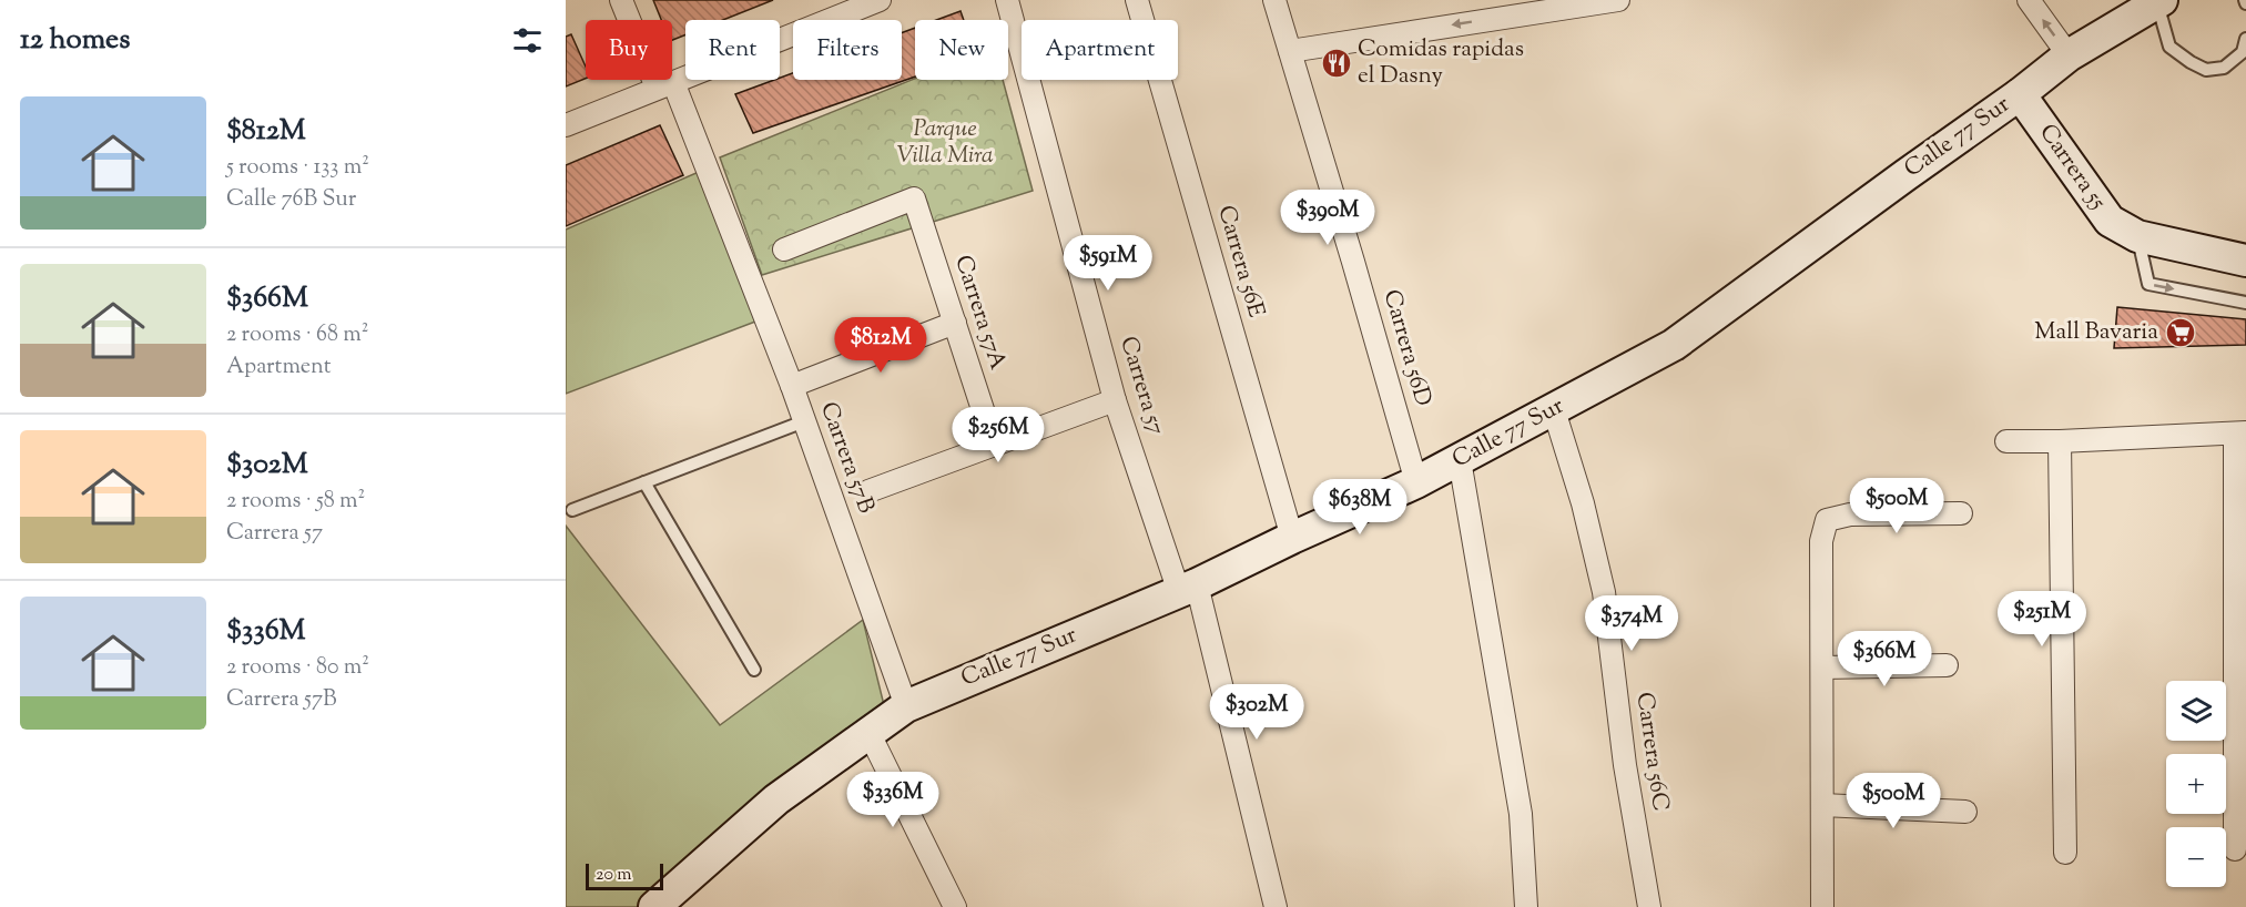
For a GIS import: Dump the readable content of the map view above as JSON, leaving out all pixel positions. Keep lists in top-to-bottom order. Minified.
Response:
{"streets":{"street":["Calle 77 Sur","Carrera 55","Carrera 56E","Carrera 57A","Carrera 56D","Carrera 57","Carrera 57B","Carrera 56C"]},"crossings":[["Calle 77 Sur","Carrera 55"],["Calle 77 Sur","Carrera 56E"],["Calle 77 Sur","Carrera 56D"],["Calle 77 Sur","Carrera 57"],["Calle 77 Sur","Carrera 57B"],["Calle 77 Sur","Carrera 56C"]],"parks":["Parque Villa Mira"],"places":{"restaurant":["Comidas rapidas el Dasny"],"supermarket":["Mall Bavaria"]},"scale_bar":"20 m","page":{"heading":"12 homes","chip":["Buy","Rent","Filters","New","Apartment"],"list":[{"name":"$812M","note":"5 rooms · 133 m² · Calle 76B Sur"},{"name":"$366M","note":"2 rooms · 68 m² · Apartment"},{"name":"$302M","note":"2 rooms · 58 m² · Carrera 57"},{"name":"$336M","note":"2 rooms · 80 m² · Carrera 57B"}],"price":["$390M","$591M","$812M","$256M","$500M","$638M","$251M","$374M","$366M","$302M","$336M","$500M"],"map_buttons":["+","−"],"scale":"20 m"}}
